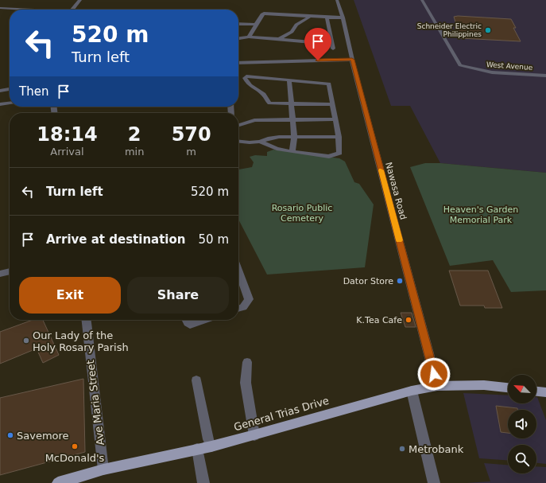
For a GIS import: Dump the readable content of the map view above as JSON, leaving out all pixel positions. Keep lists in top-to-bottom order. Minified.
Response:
{"streets":{"main road":["General Trias Drive"],"street":["West Avenue","Nawasa Road","Ave Maria Street"]},"crossings":[["Nawasa Road","General Trias Drive"],["Ave Maria Street","General Trias Drive"]],"parks":["Rosario Public Cemetery","Heaven's Garden Memorial Park"],"places":["Schneider Electric Philippines","Dator Store","K.Tea Cafe","Our Lady of the Holy Rosary Parish","Savemore","McDonald's","Metrobank"],"north":"top left","page":{"turn":["520 m","Turn left"],"then":"Then","eta":["18:14","Arrival","2","min","570","m"],"list":[{"name":"Turn left","value":"520 m"},{"name":"Arrive at destination","value":"50 m"}],"buttons":["Exit","Share"]}}
